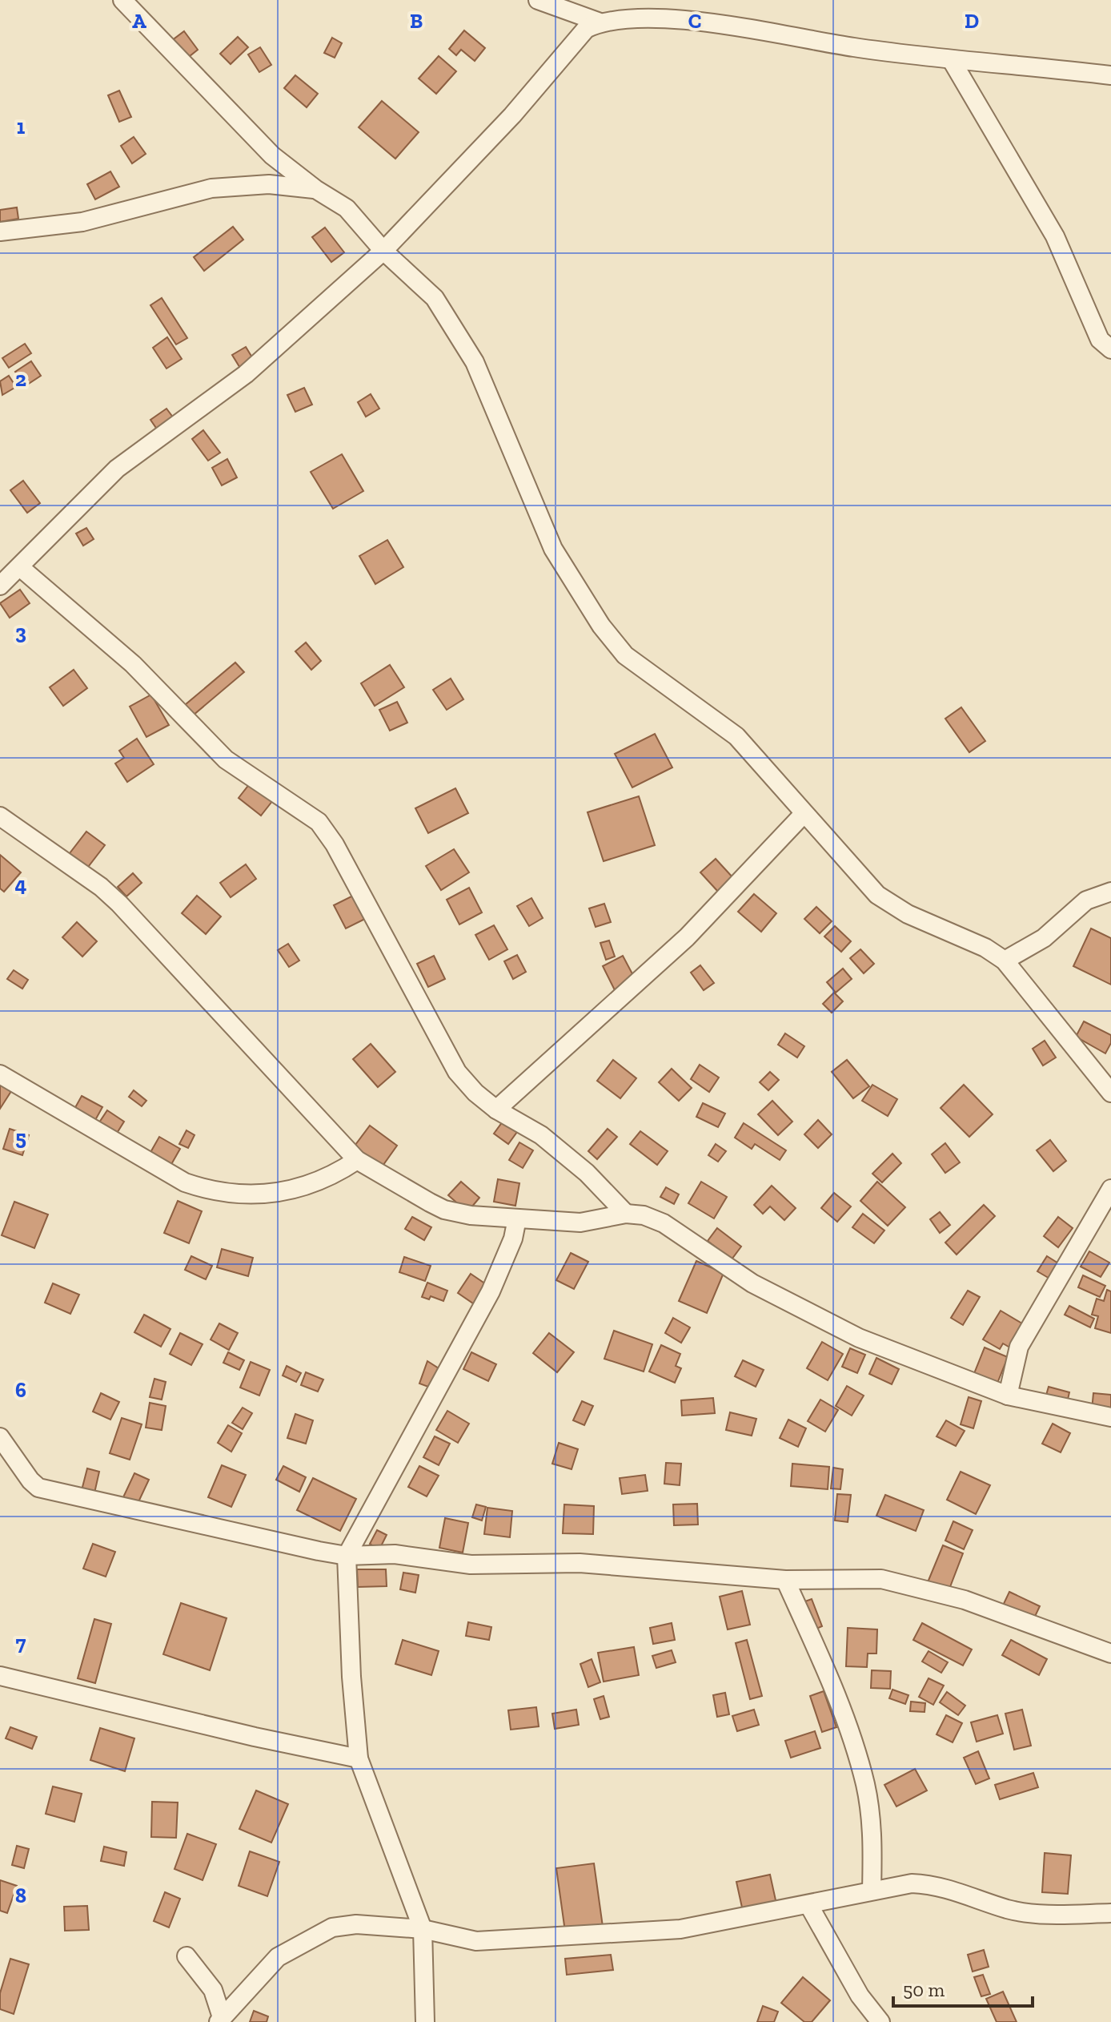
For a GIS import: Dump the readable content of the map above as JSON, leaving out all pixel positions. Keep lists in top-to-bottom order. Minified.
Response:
{"scale_bar":"50 m","grid":{"columns":["A","B","C","D"],"rows":["1","2","3","4","5","6","7","8"]}}
